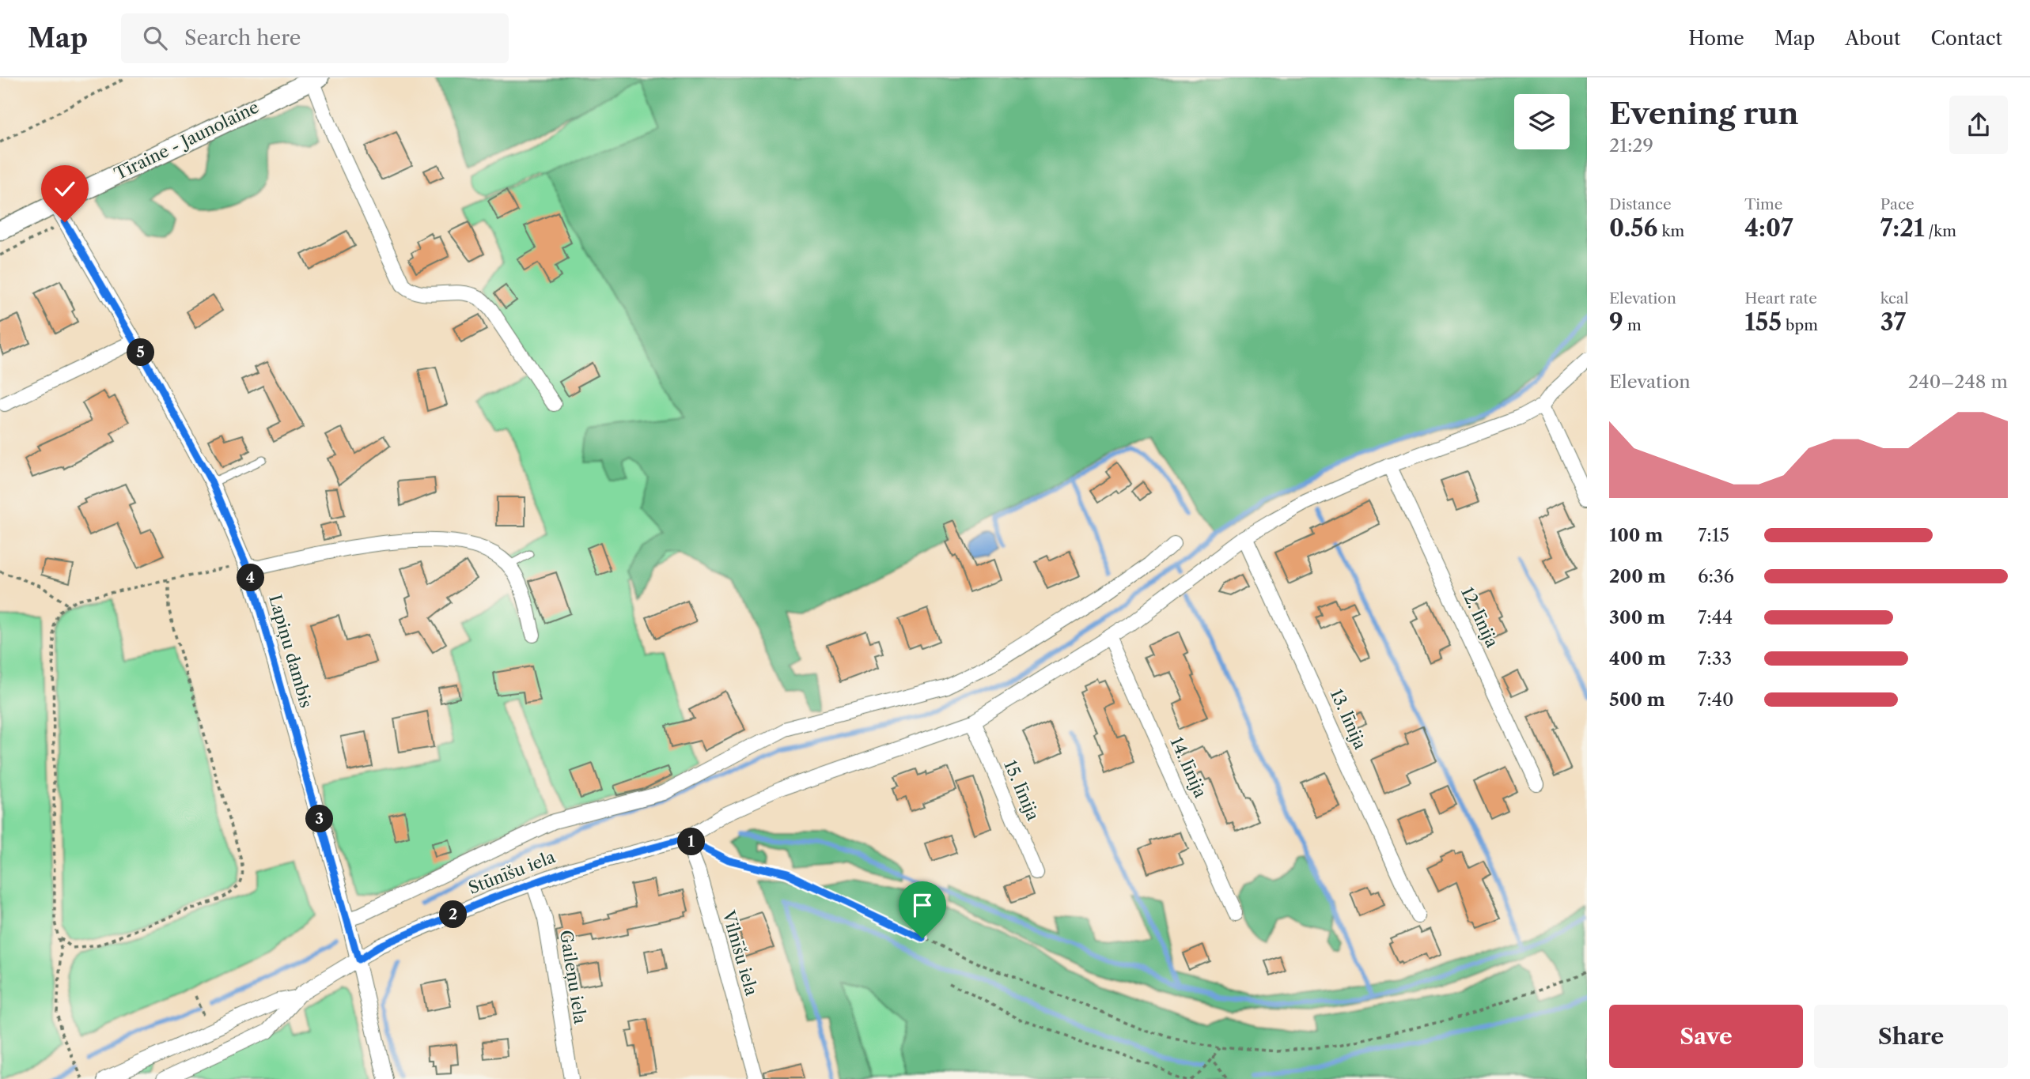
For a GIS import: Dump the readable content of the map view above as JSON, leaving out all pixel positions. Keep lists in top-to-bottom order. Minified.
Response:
{"streets":{"main road":["Tīraine - Jaunolaine"],"street":["12. līnija","Lapiņu dambis","13. līnija","14. līnija","15. līnija","Stūnīšu iela","Vilnīšu iela","Gaileņu iela"]},"crossings":[["Tīraine - Jaunolaine","Lapiņu dambis"],["12. līnija","Stūnīšu iela"],["Lapiņu dambis","Stūnīšu iela"],["13. līnija","Stūnīšu iela"],["14. līnija","Stūnīšu iela"],["15. līnija","Stūnīšu iela"],["Stūnīšu iela","Vilnīšu iela"],["Stūnīšu iela","Gaileņu iela"]],"page":{"header":"Map","search":"Search here","nav":["Home","Map","About","Contact"],"heading":["Evening run","21:29"],"stats":[["Distance","0.56 km"],["Time","4:07"],["Pace","7:21 /km"],["Elevation","9 m"],["Heart rate","155 bpm"],["kcal","37"]],"pins":["5","4","3","1","2"],"chart":["Elevation","240–248 m"],"list":[{"name":"100 m","note":"7:15"},{"name":"200 m","note":"6:36"},{"name":"300 m","note":"7:44"},{"name":"400 m","note":"7:33"},{"name":"500 m","note":"7:40"}],"buttons":["Save","Share"]}}
